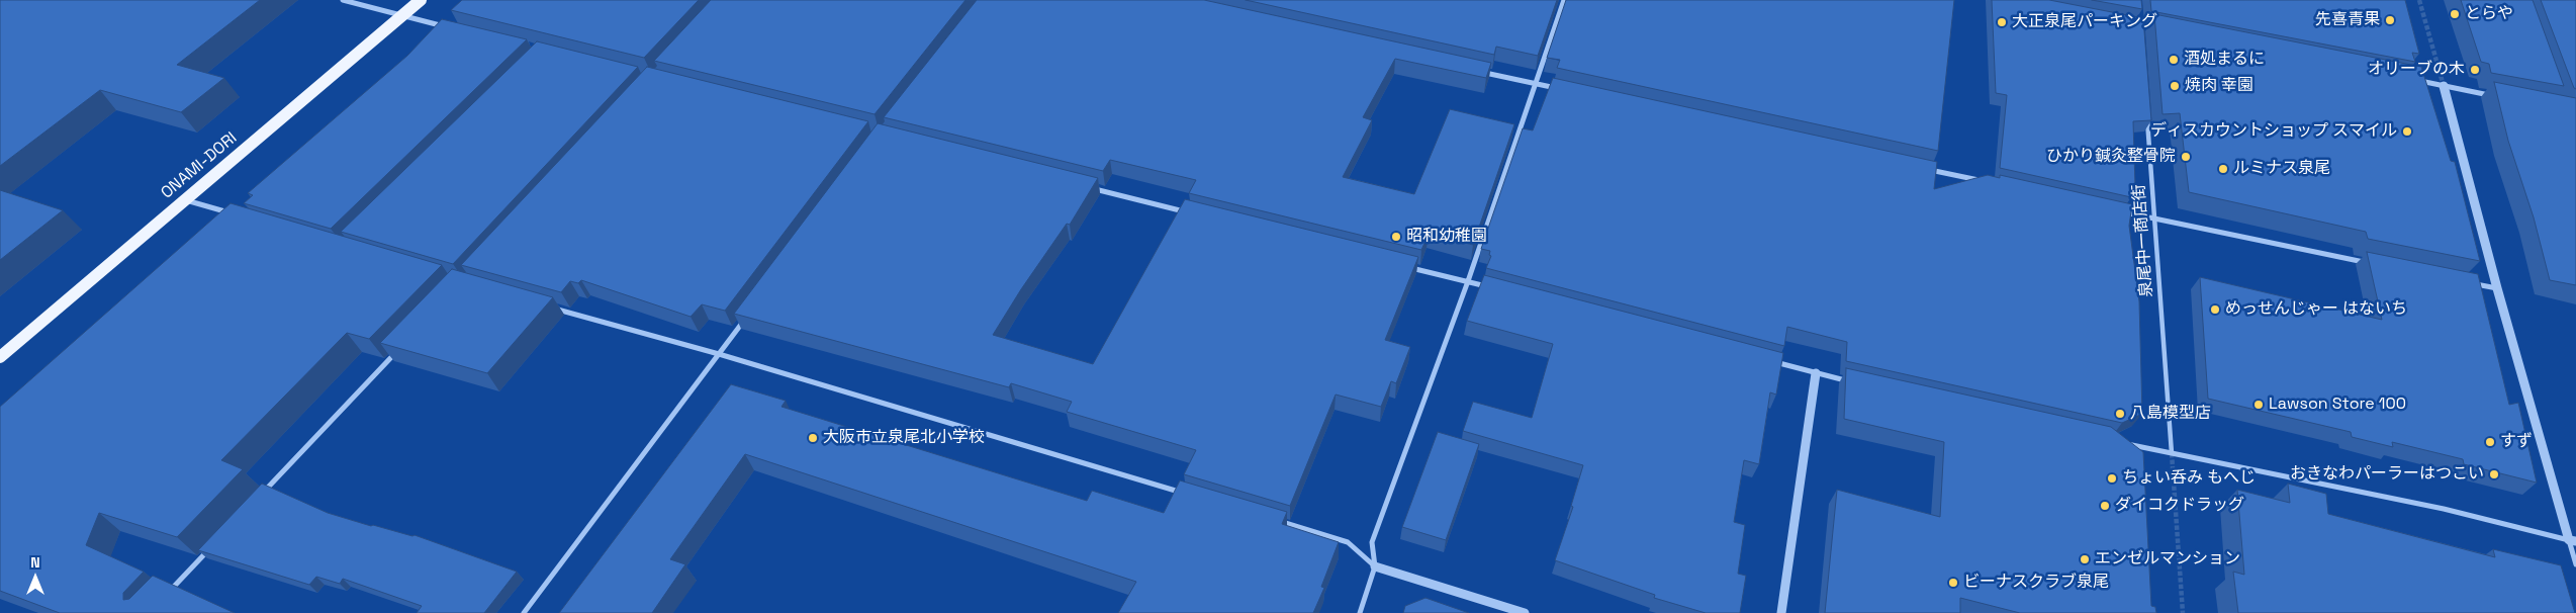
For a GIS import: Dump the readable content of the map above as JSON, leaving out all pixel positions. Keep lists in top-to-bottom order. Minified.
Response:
{"streets":{"main road":["ONAMI-DORI"],"street":["泉尾中一商店街"]},"places":["とらや","先喜青果","大正泉尾パーキング","酒処まるに","オリーブの木","焼肉 幸園","ディスカウントショップ スマイル","ひかり鍼灸整骨院","ルミナス泉尾","昭和幼稚園","めっせんじゃー はないち","Lawson Store 100","八島模型店","大阪市立泉尾北小学校","すず","おきなわパーラーはつこい","ちょい呑み もへじ","ダイコクドラッグ","エンゼルマンション","ビーナスクラブ泉尾"],"north":"top"}
